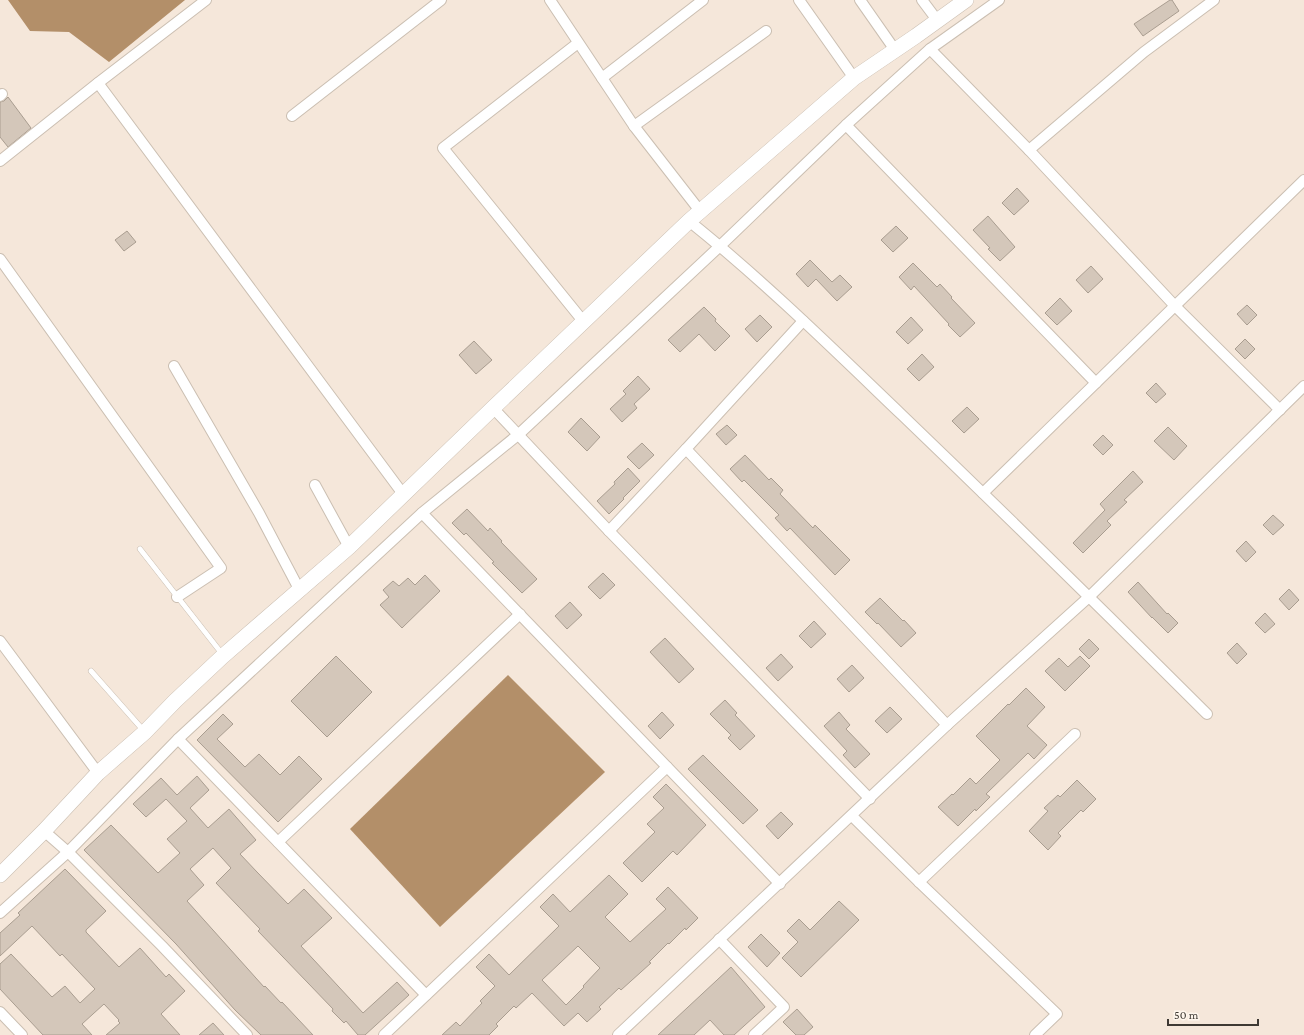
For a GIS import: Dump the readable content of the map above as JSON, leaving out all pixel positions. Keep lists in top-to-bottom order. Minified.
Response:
{"scale_bar":"50 m"}
